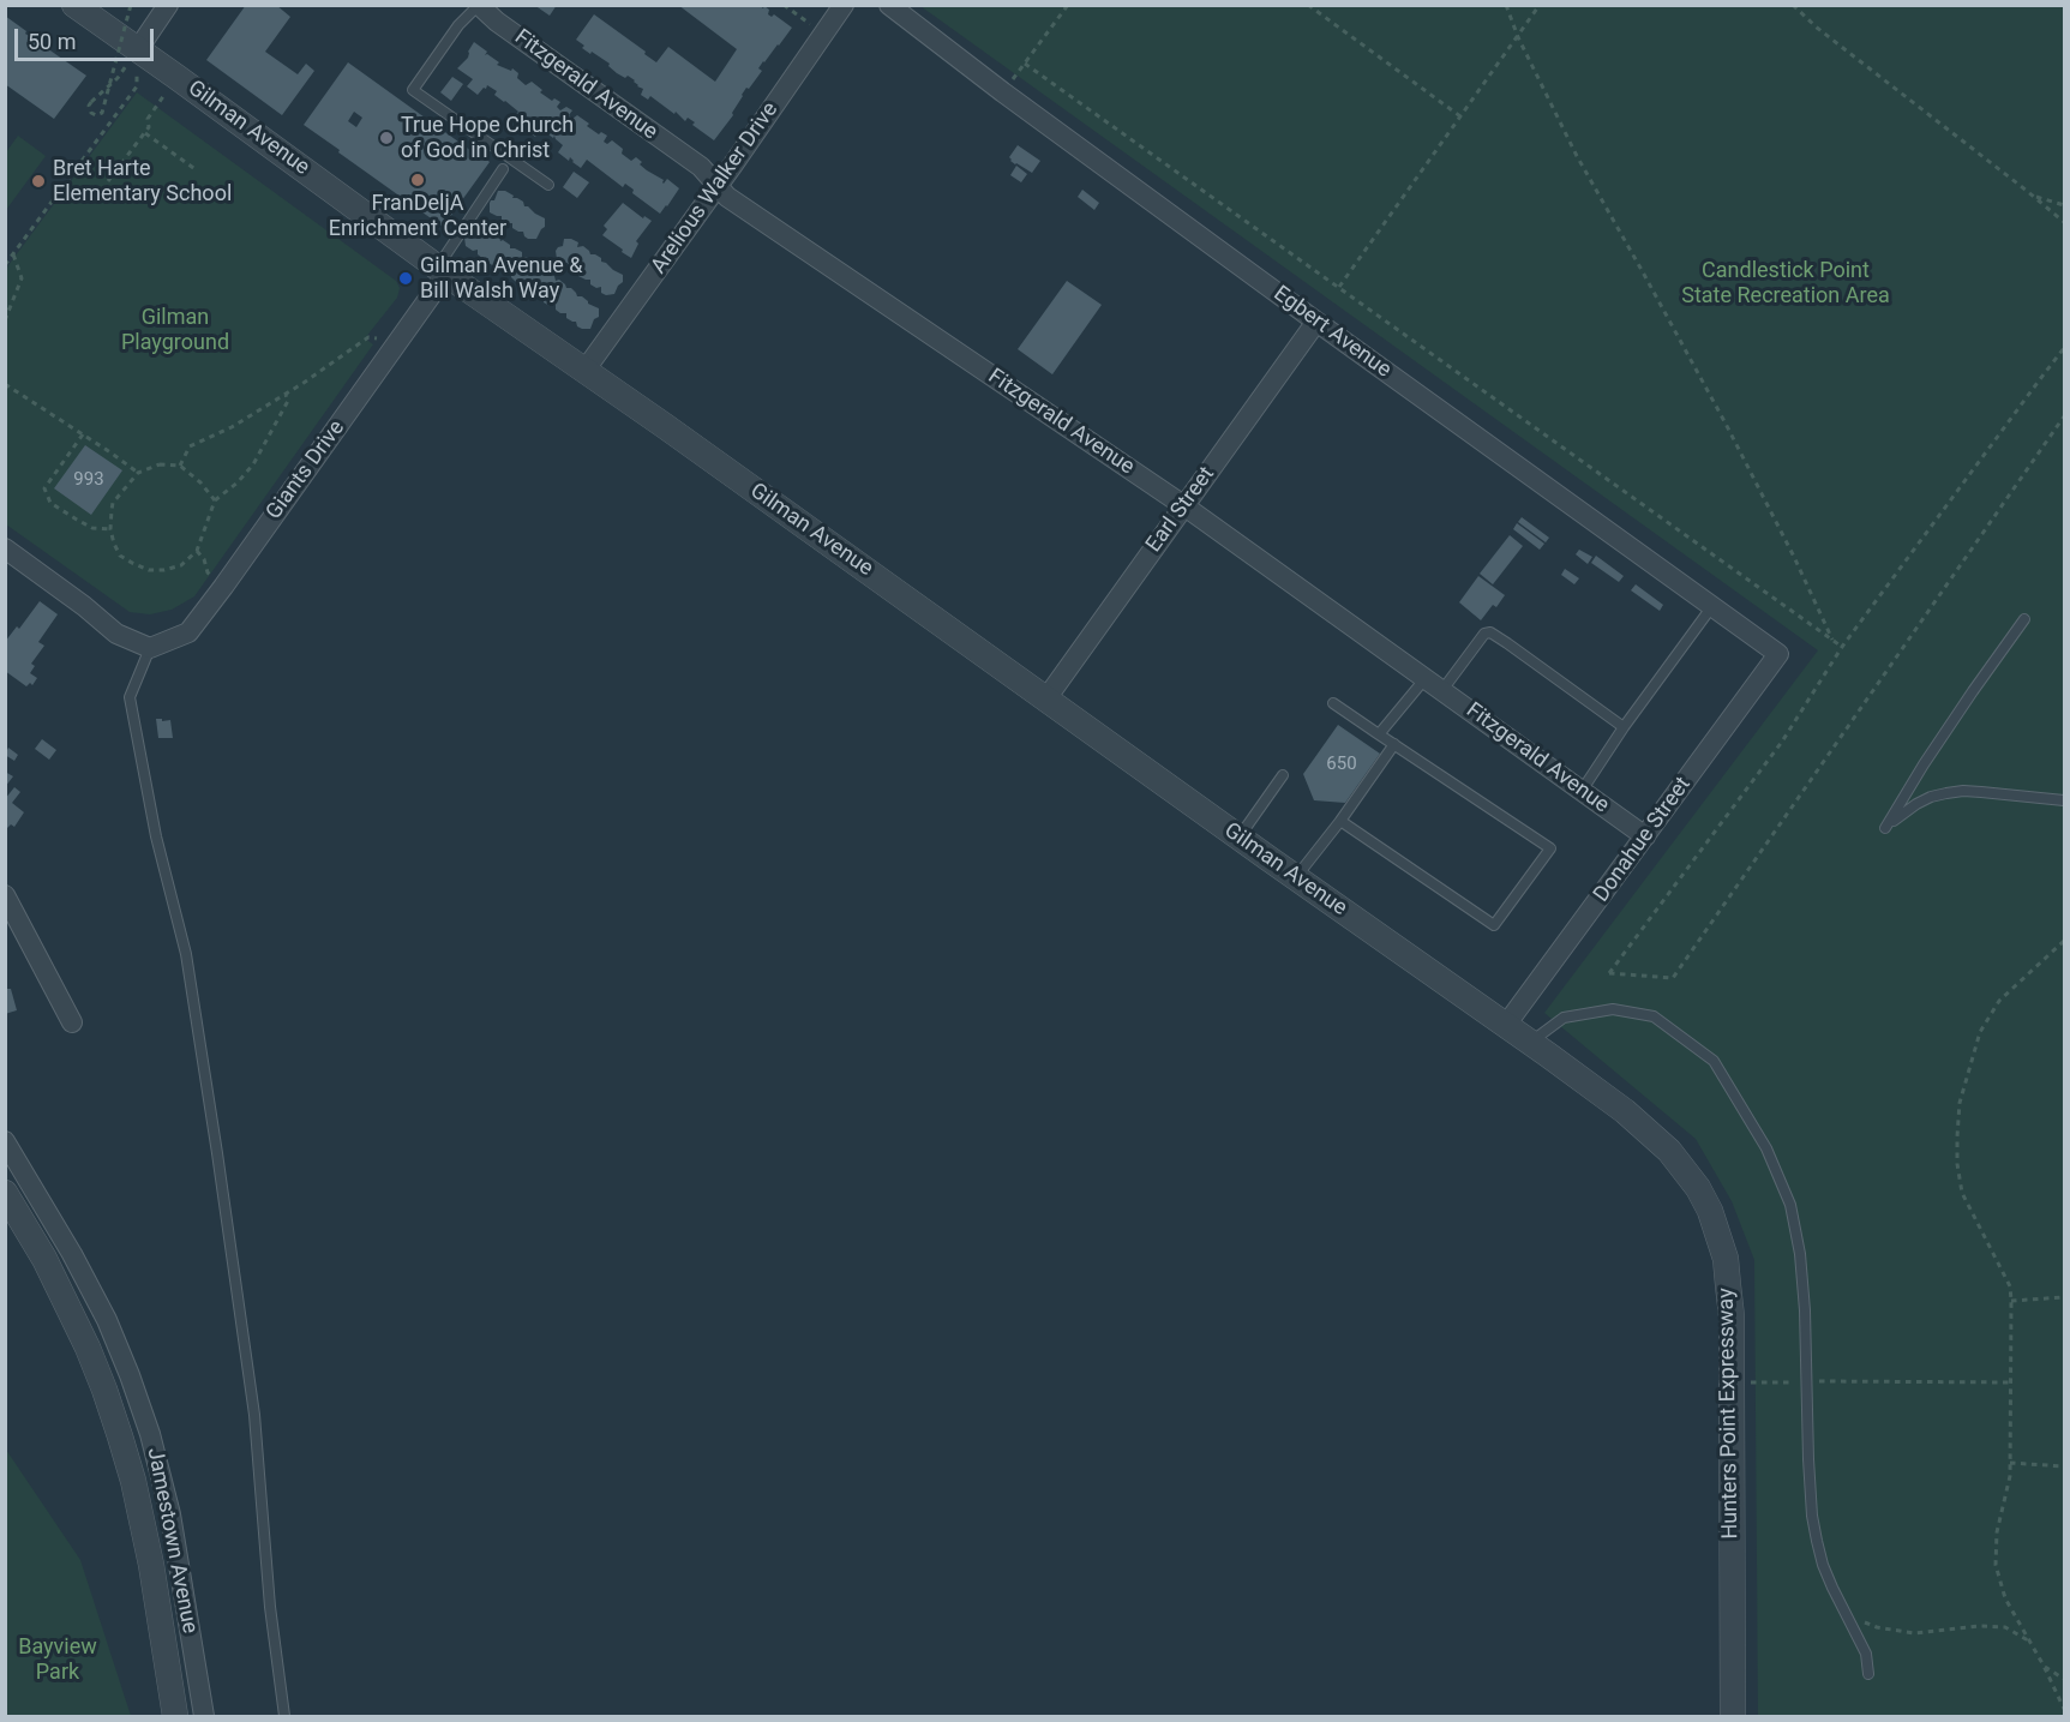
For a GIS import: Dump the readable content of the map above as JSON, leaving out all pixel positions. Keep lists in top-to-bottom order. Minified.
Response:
{"streets":{"street":["Fitzgerald Avenue","Gilman Avenue","Arelious Walker Drive","Egbert Avenue","Giants Drive","Earl Street","Donahue Street","Hunters Point Expressway","Jamestown Avenue"]},"crossings":[["Fitzgerald Avenue","Arelious Walker Drive"],["Fitzgerald Avenue","Earl Street"],["Fitzgerald Avenue","Donahue Street"],["Gilman Avenue","Arelious Walker Drive"],["Gilman Avenue","Giants Drive"],["Gilman Avenue","Earl Street"],["Gilman Avenue","Donahue Street"],["Gilman Avenue","Hunters Point Expressway"],["Egbert Avenue","Earl Street"],["Egbert Avenue","Donahue Street"]],"parks":["Candlestick Point State Recreation Area","Gilman Playground","Bayview Park"],"places":["True Hope Church of God in Christ","FranDeljA Enrichment Center","Bret Harte Elementary School","Gilman Avenue & Bill Walsh Way"],"house_numbers":["993","650"],"scale_bar":"50 m"}
